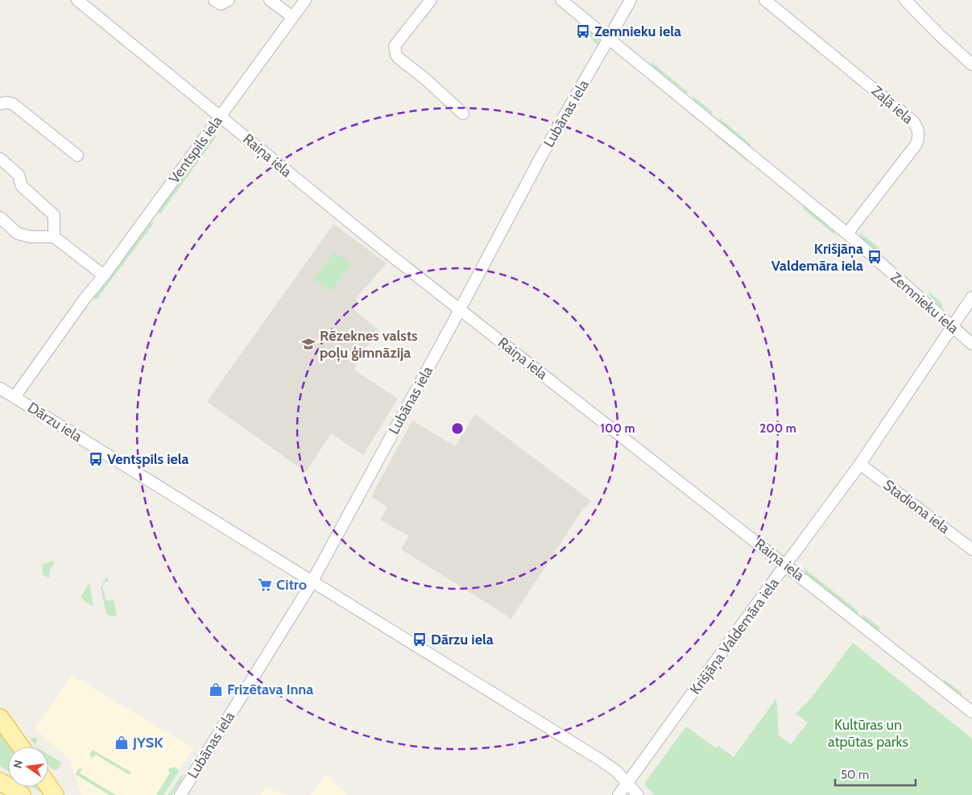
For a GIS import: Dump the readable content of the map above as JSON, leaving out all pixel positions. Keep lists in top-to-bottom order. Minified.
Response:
{"streets":{"street":["Zaļā iela","Lubānas iela","Ventspils iela","Raiņa iela","Zemnieku iela","Dārzu iela","Stadiona iela","Krišjāņa Valdemāra iela"]},"crossings":[["Zaļā iela","Zemnieku iela"],["Lubānas iela","Raiņa iela"],["Lubānas iela","Zemnieku iela"],["Lubānas iela","Dārzu iela"],["Ventspils iela","Raiņa iela"],["Ventspils iela","Dārzu iela"],["Raiņa iela","Krišjāņa Valdemāra iela"],["Zemnieku iela","Krišjāņa Valdemāra iela"],["Dārzu iela","Krišjāņa Valdemāra iela"],["Stadiona iela","Krišjāņa Valdemāra iela"]],"parks":["Kultūras un atpūtas parks"],"places":{"bus stop":["Zemnieku iela","Krišjāņa Valdemāra iela","Ventspils iela","Dārzu iela"],"school or university":["Rēzeknes valsts poļu ģimnāzija"],"supermarket":["Citro"],"shop":["Frizētava Inna","JYSK"]},"scale_bar":"50 m","north":"left","rings":["100 m","200 m"]}
